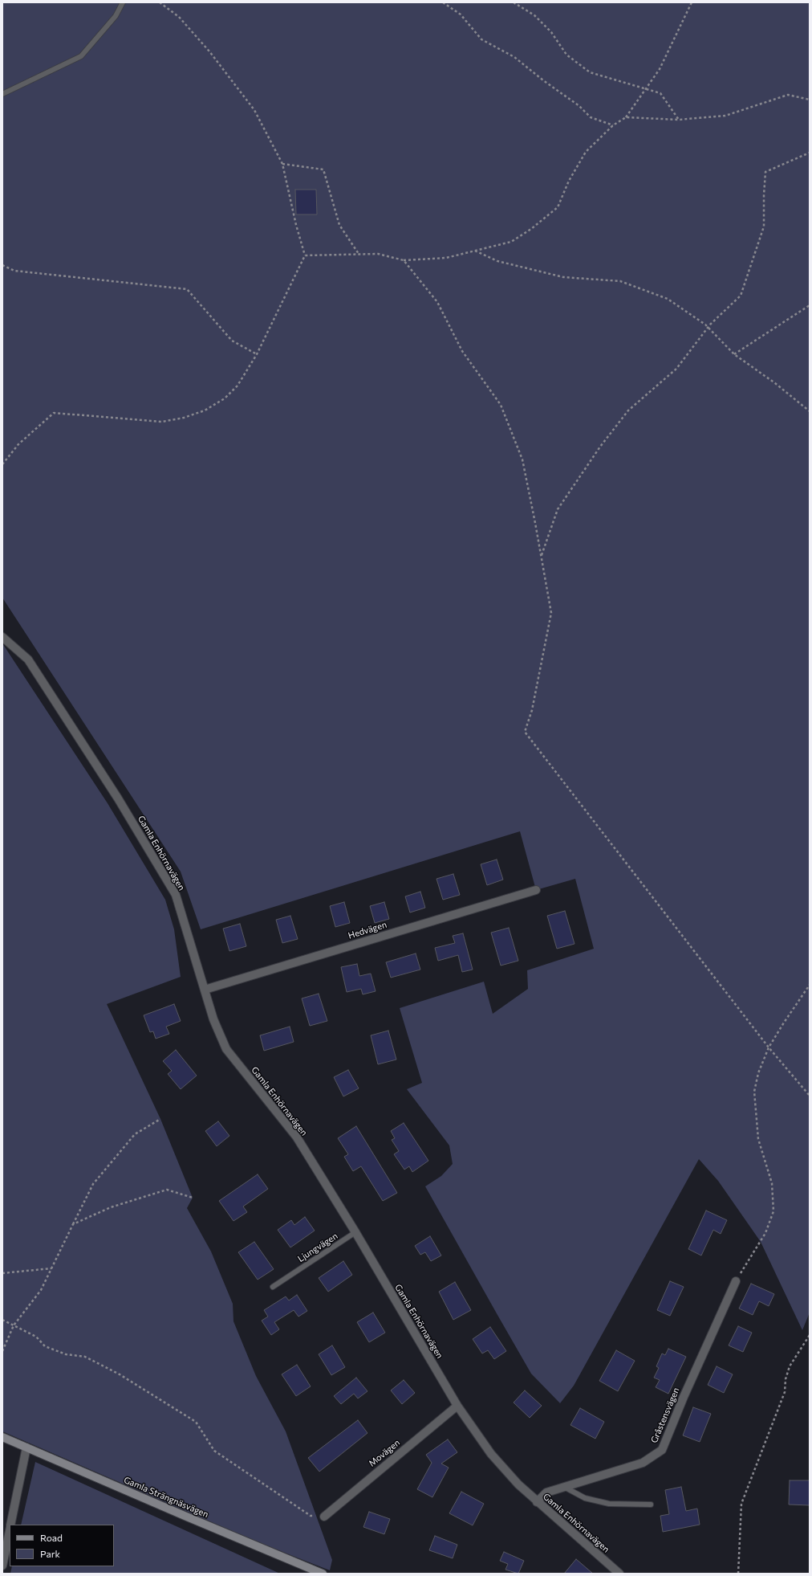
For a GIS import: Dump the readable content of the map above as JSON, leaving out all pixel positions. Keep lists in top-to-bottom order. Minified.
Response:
{"streets":{"main road":["Gamla Strängnäsvägen"],"street":["Gamla Enhörnavägen","Hedvägen","Gråstensvägen","Movägen"],"lane":["Ljungvägen"]},"crossings":[["Gamla Enhörnavägen","Hedvägen"],["Gamla Enhörnavägen","Ljungvägen"],["Gamla Enhörnavägen","Gråstensvägen"],["Gamla Enhörnavägen","Movägen"]],"legend":["Road","Park"]}
